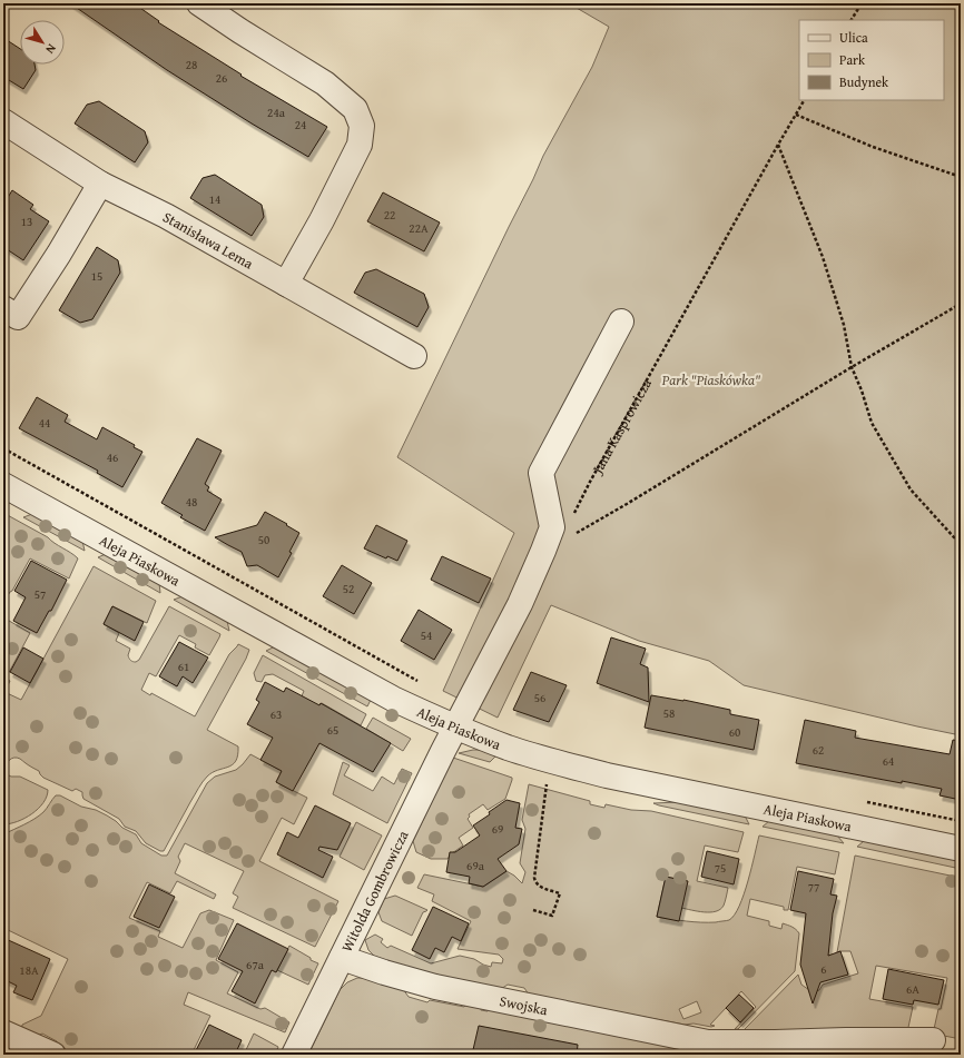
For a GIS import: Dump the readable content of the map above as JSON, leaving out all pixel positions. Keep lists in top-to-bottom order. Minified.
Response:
{"streets":{"street":["Stanisława Lema","Aleja Piaskowa","Witolda Gombrowicza","Swojska"],"path":["Jana Kasprowicza"]},"crossings":[["Aleja Piaskowa","Witolda Gombrowicza"],["Witolda Gombrowicza","Swojska"]],"parks":["Park \"Piaskówka\""],"house_numbers":["28","26","24a","24","14","22","13","22A","15","44","46","48","50","52","57","54","61","56","58","63","65","60","62","64","69","69a","75","77","67a","6","18A","6A"],"legend":["Ulica","Park","Budynek"],"north":"bottom right"}
